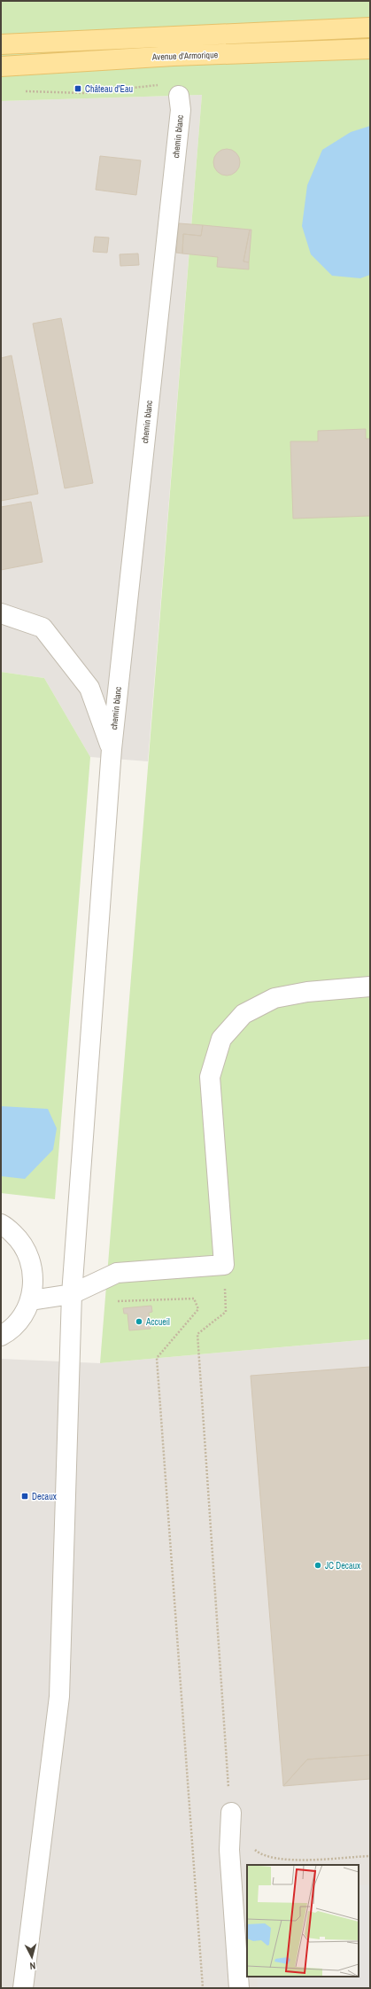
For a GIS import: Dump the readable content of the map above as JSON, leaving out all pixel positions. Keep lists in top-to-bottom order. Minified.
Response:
{"streets":{"main road":["Avenue d'Armorique"],"street":["chemin blanc"]},"places":{"transit":["Château d'Eau","Decaux"],"other":["Accueil","JC Decaux"]},"north":"bottom"}
